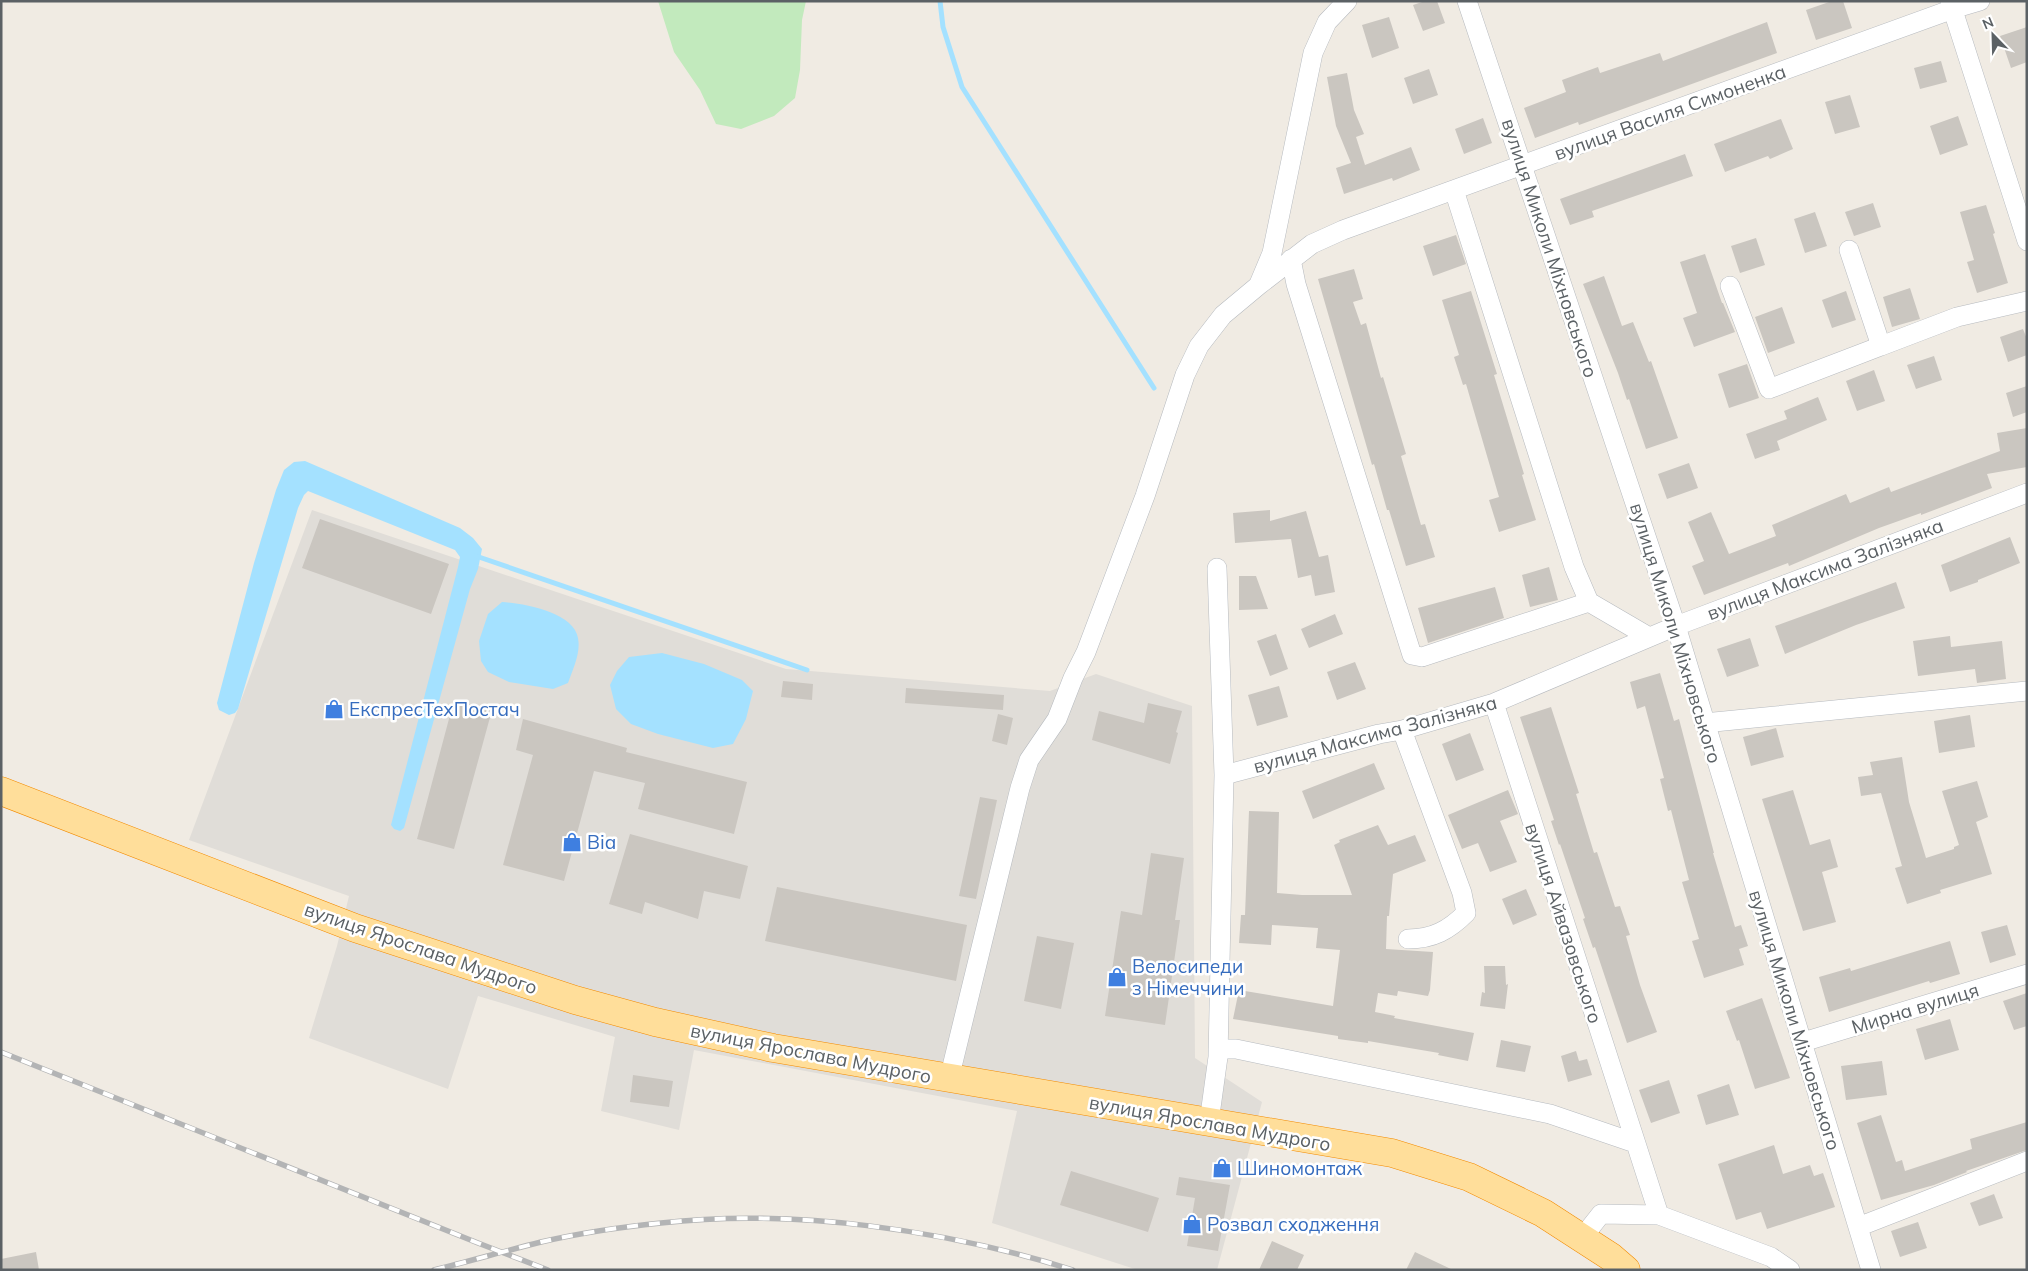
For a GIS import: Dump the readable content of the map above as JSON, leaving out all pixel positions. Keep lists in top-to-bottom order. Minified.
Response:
{"streets":{"highway":["вулиця Ярослава Мудрого"],"street":["вулиця Василя Симоненка","вулиця Миколи Міхновського","вулиця Максима Залізняка","вулиця Айвазовського","Мирна вулиця"]},"crossings":[["вулиця Василя Симоненка","вулиця Миколи Міхновського"],["вулиця Василя Симоненка","вулиця Ярослава Мудрого"],["вулиця Миколи Міхновського","вулиця Максима Залізняка"],["вулиця Миколи Міхновського","Мирна вулиця"],["вулиця Максима Залізняка","вулиця Айвазовського"]],"places":{"shop":["ЕкспресТехПостач","Віа","Велосипеди з Німеччини","Шиномонтаж","Розвал сходження"]},"north":"top left"}
